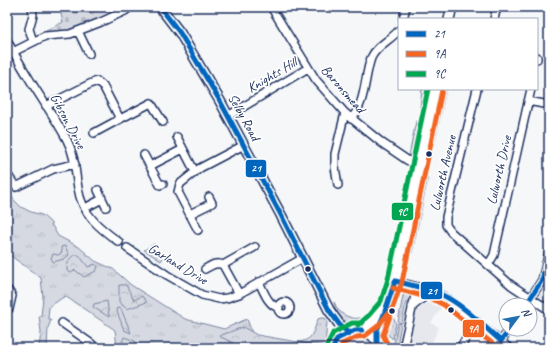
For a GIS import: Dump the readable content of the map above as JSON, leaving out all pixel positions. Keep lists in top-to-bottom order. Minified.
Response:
{"streets":{"main road":["Selby Road"],"street":["Knights Hill","Baronsmead","Gibson Drive","Lulworth Drive","Lulworth Avenue","Garland Drive"]},"crossings":[["Knights Hill","Baronsmead"],["Knights Hill","Selby Road"],["Selby Road","Garland Drive"],["Lulworth Drive","Lulworth Avenue"]],"lines":["transit line 21","transit line 9A","transit line 9C"],"legend":["21","9A","9C"],"north":"top right"}
